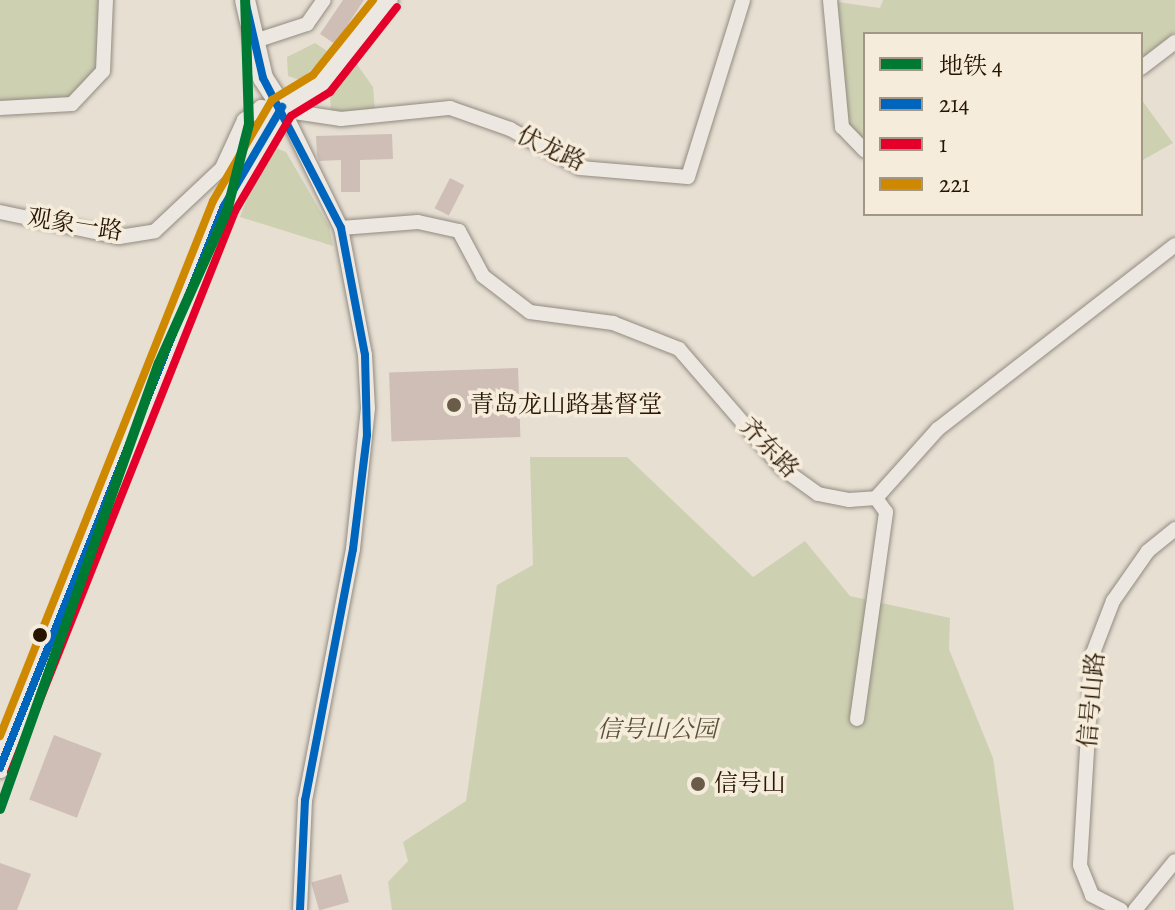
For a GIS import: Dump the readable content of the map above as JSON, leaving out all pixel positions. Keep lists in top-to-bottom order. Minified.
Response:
{"streets":{"street":["伏龙路","观象一路","齐东路","信号山路"]},"crossings":[["伏龙路","观象一路"]],"parks":["信号山公园"],"places":["青岛龙山路基督堂","信号山"],"lines":["metro line 4","transit line 214","transit line 221","transit line 1"],"legend":["地铁 4","214","1","221"]}
